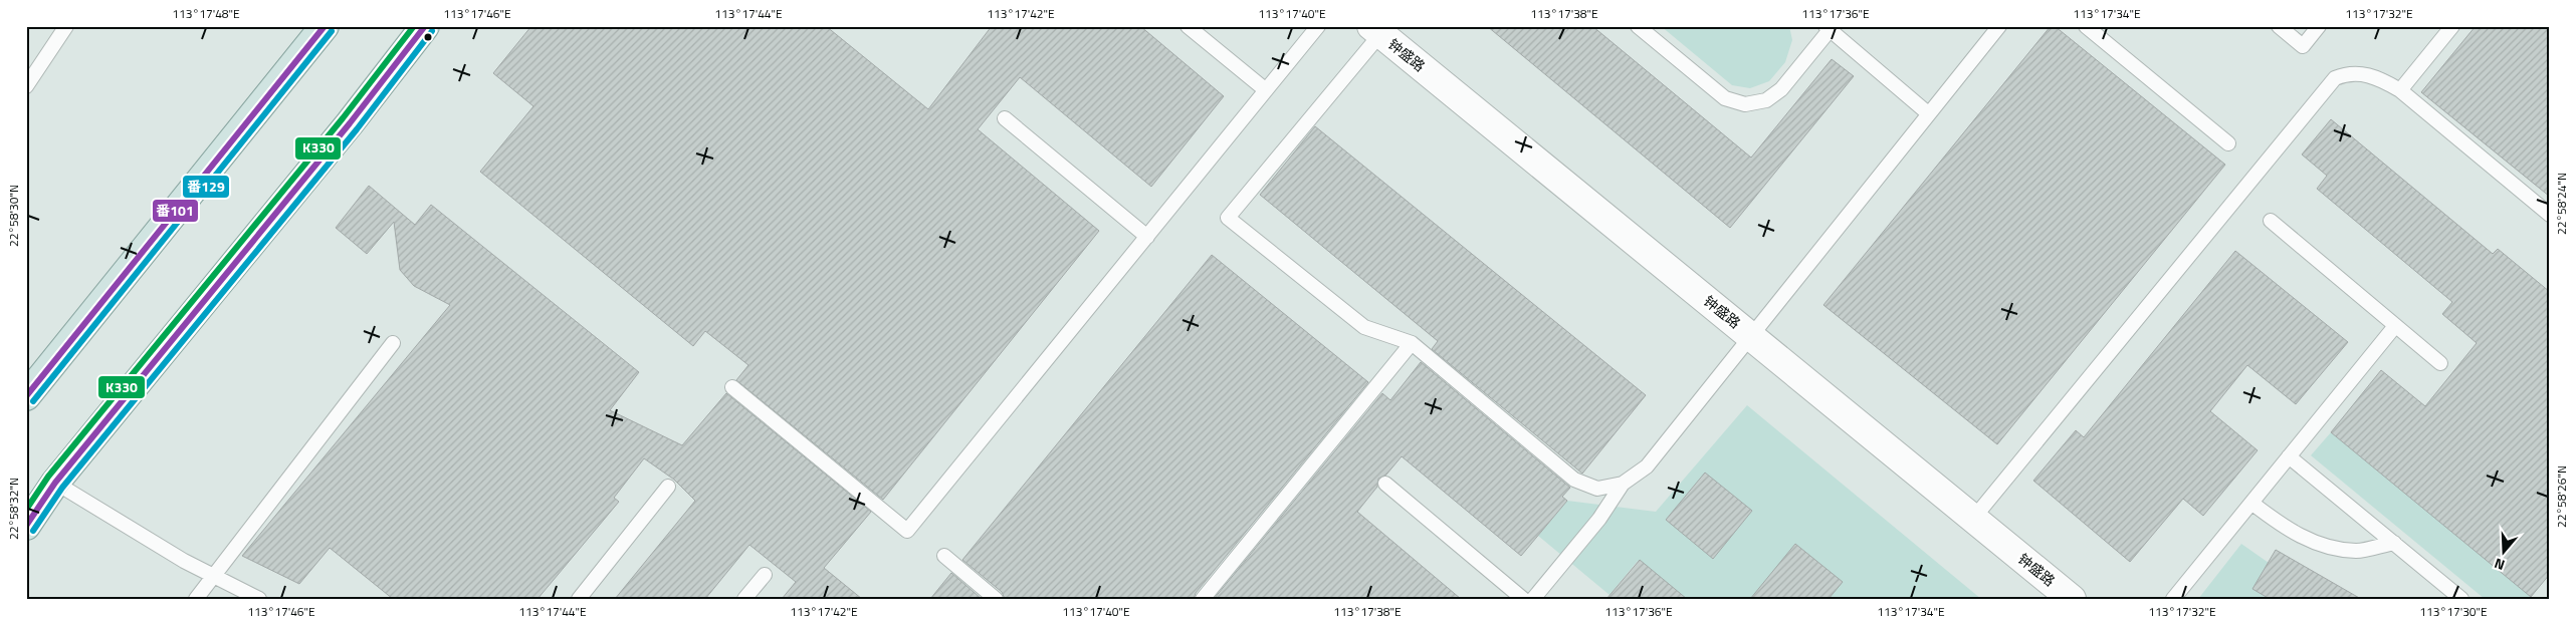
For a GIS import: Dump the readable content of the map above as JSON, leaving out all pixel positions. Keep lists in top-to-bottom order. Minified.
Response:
{"streets":{"street":["钟盛路"]},"lines":["transit line 番101","transit line K330","transit line 番129"],"north":"bottom","coordinates":["113°17'48\"E","113°17'46\"E","113°17'44\"E","113°17'42\"E","113°17'40\"E","113°17'38\"E","113°17'36\"E","113°17'34\"E","113°17'32\"E","22°58'24\"N","22°58'30\"N","22°58'26\"N","22°58'32\"N","113°17'30\"E"]}
